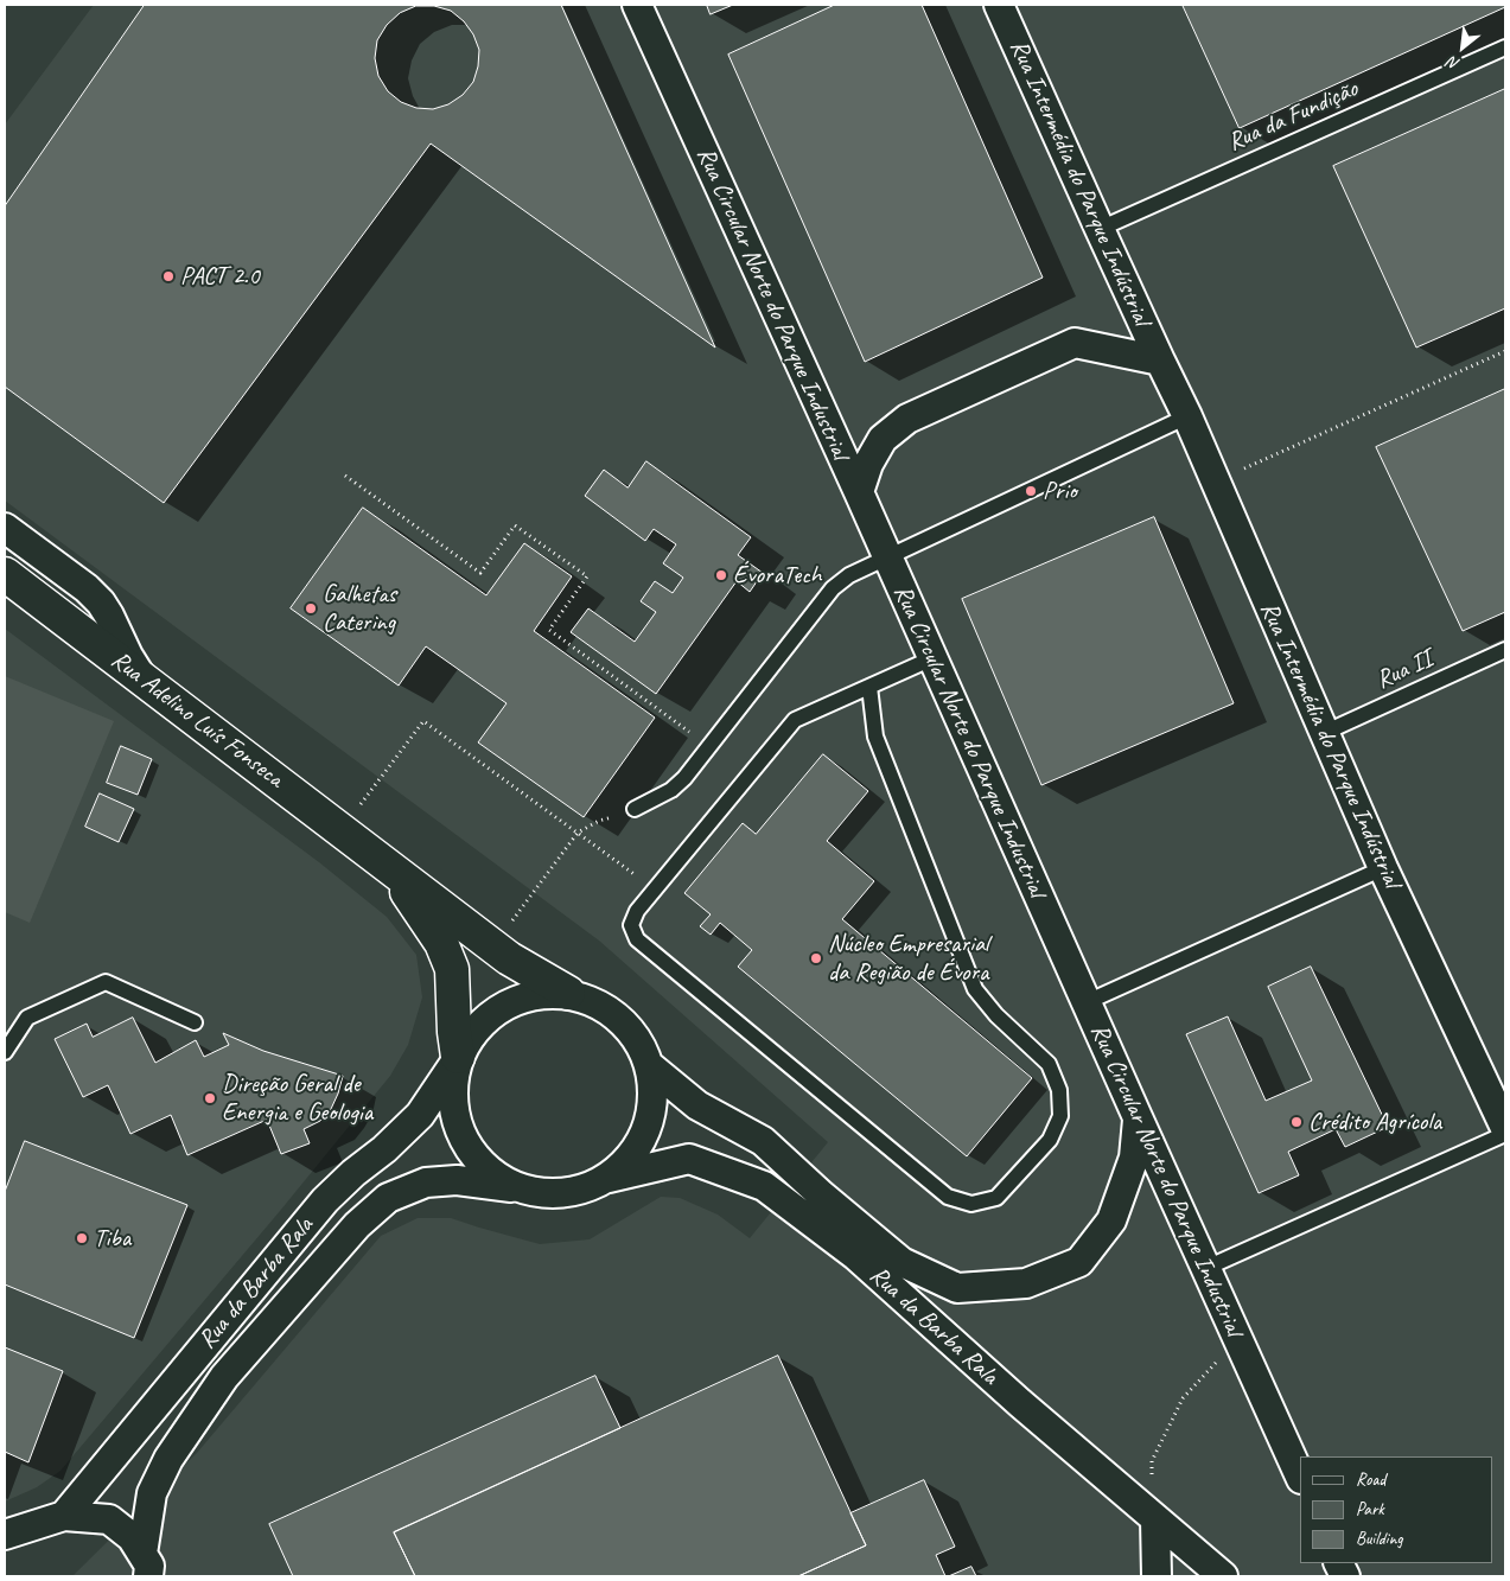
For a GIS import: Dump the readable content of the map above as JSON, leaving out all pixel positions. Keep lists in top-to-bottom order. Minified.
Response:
{"streets":{"street":["Rua Intermédia do Parque Indústrial","Rua Circular Norte do Parque Industrial","Rua Adelino Luís Fonseca","Rua da Barba Rala"],"lane":["Rua da Fundição","Rua II"]},"crossings":[["Rua da Fundição","Rua Intermédia do Parque Indústrial"],["Rua Intermédia do Parque Indústrial","Rua Circular Norte do Parque Industrial"],["Rua Intermédia do Parque Indústrial","Rua II"],["Rua Adelino Luís Fonseca","Rua da Barba Rala"]],"places":["PACT 2.0","Prio","ÉvoraTech","Galhetas Catering","Núcleo Empresarial da Região de Évora","Direção Geral de Energia e Geologia","Crédito Agrícola","Tiba"],"legend":["Road","Park","Building"],"north":"bottom left"}
